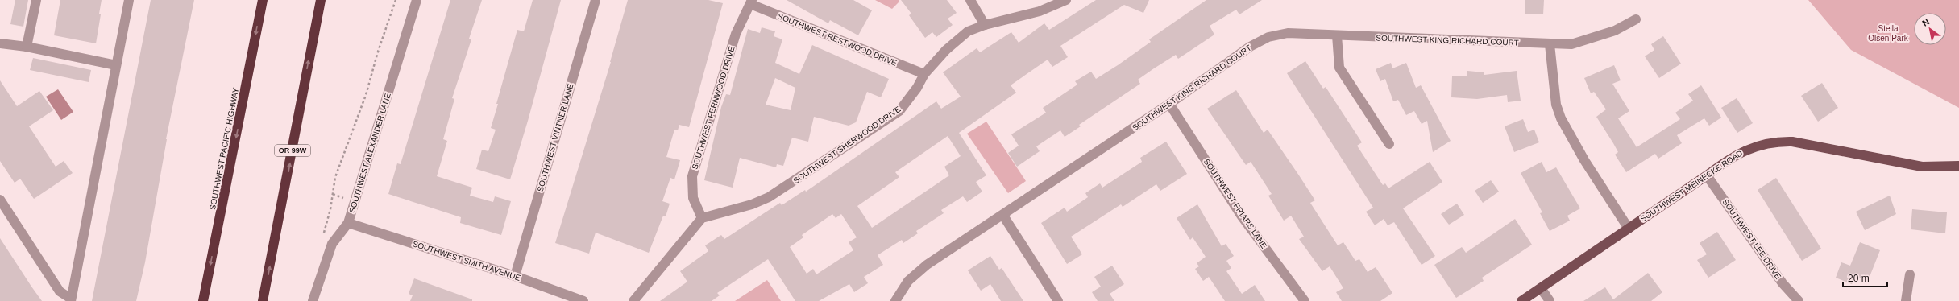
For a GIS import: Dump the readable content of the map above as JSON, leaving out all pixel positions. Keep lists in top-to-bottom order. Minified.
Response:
{"streets":{"highway":["SOUTHWEST PACIFIC HIGHWAY","OR 99W"],"main road":["SOUTHWEST MEINECKE ROAD"],"street":["SOUTHWEST RESTWOOD DRIVE","SOUTHWEST KING RICHARD COURT","SOUTHWEST FERNWOOD DRIVE","SOUTHWEST VINTNER LANE","SOUTHWEST SHERWOOD DRIVE","SOUTHWEST ALEXANDER LANE","SOUTHWEST FRIARS LANE","SOUTHWEST LEE DRIVE","SOUTHWEST SMITH AVENUE"]},"crossings":[["SOUTHWEST RESTWOOD DRIVE","SOUTHWEST FERNWOOD DRIVE"],["SOUTHWEST RESTWOOD DRIVE","SOUTHWEST SHERWOOD DRIVE"],["SOUTHWEST KING RICHARD COURT","SOUTHWEST FRIARS LANE"],["SOUTHWEST FERNWOOD DRIVE","SOUTHWEST SHERWOOD DRIVE"],["SOUTHWEST VINTNER LANE","SOUTHWEST SMITH AVENUE"],["SOUTHWEST ALEXANDER LANE","SOUTHWEST SMITH AVENUE"],["SOUTHWEST MEINECKE ROAD","SOUTHWEST LEE DRIVE"]],"parks":["Stella Olsen Park"],"scale_bar":"20 m","north":"top left"}
